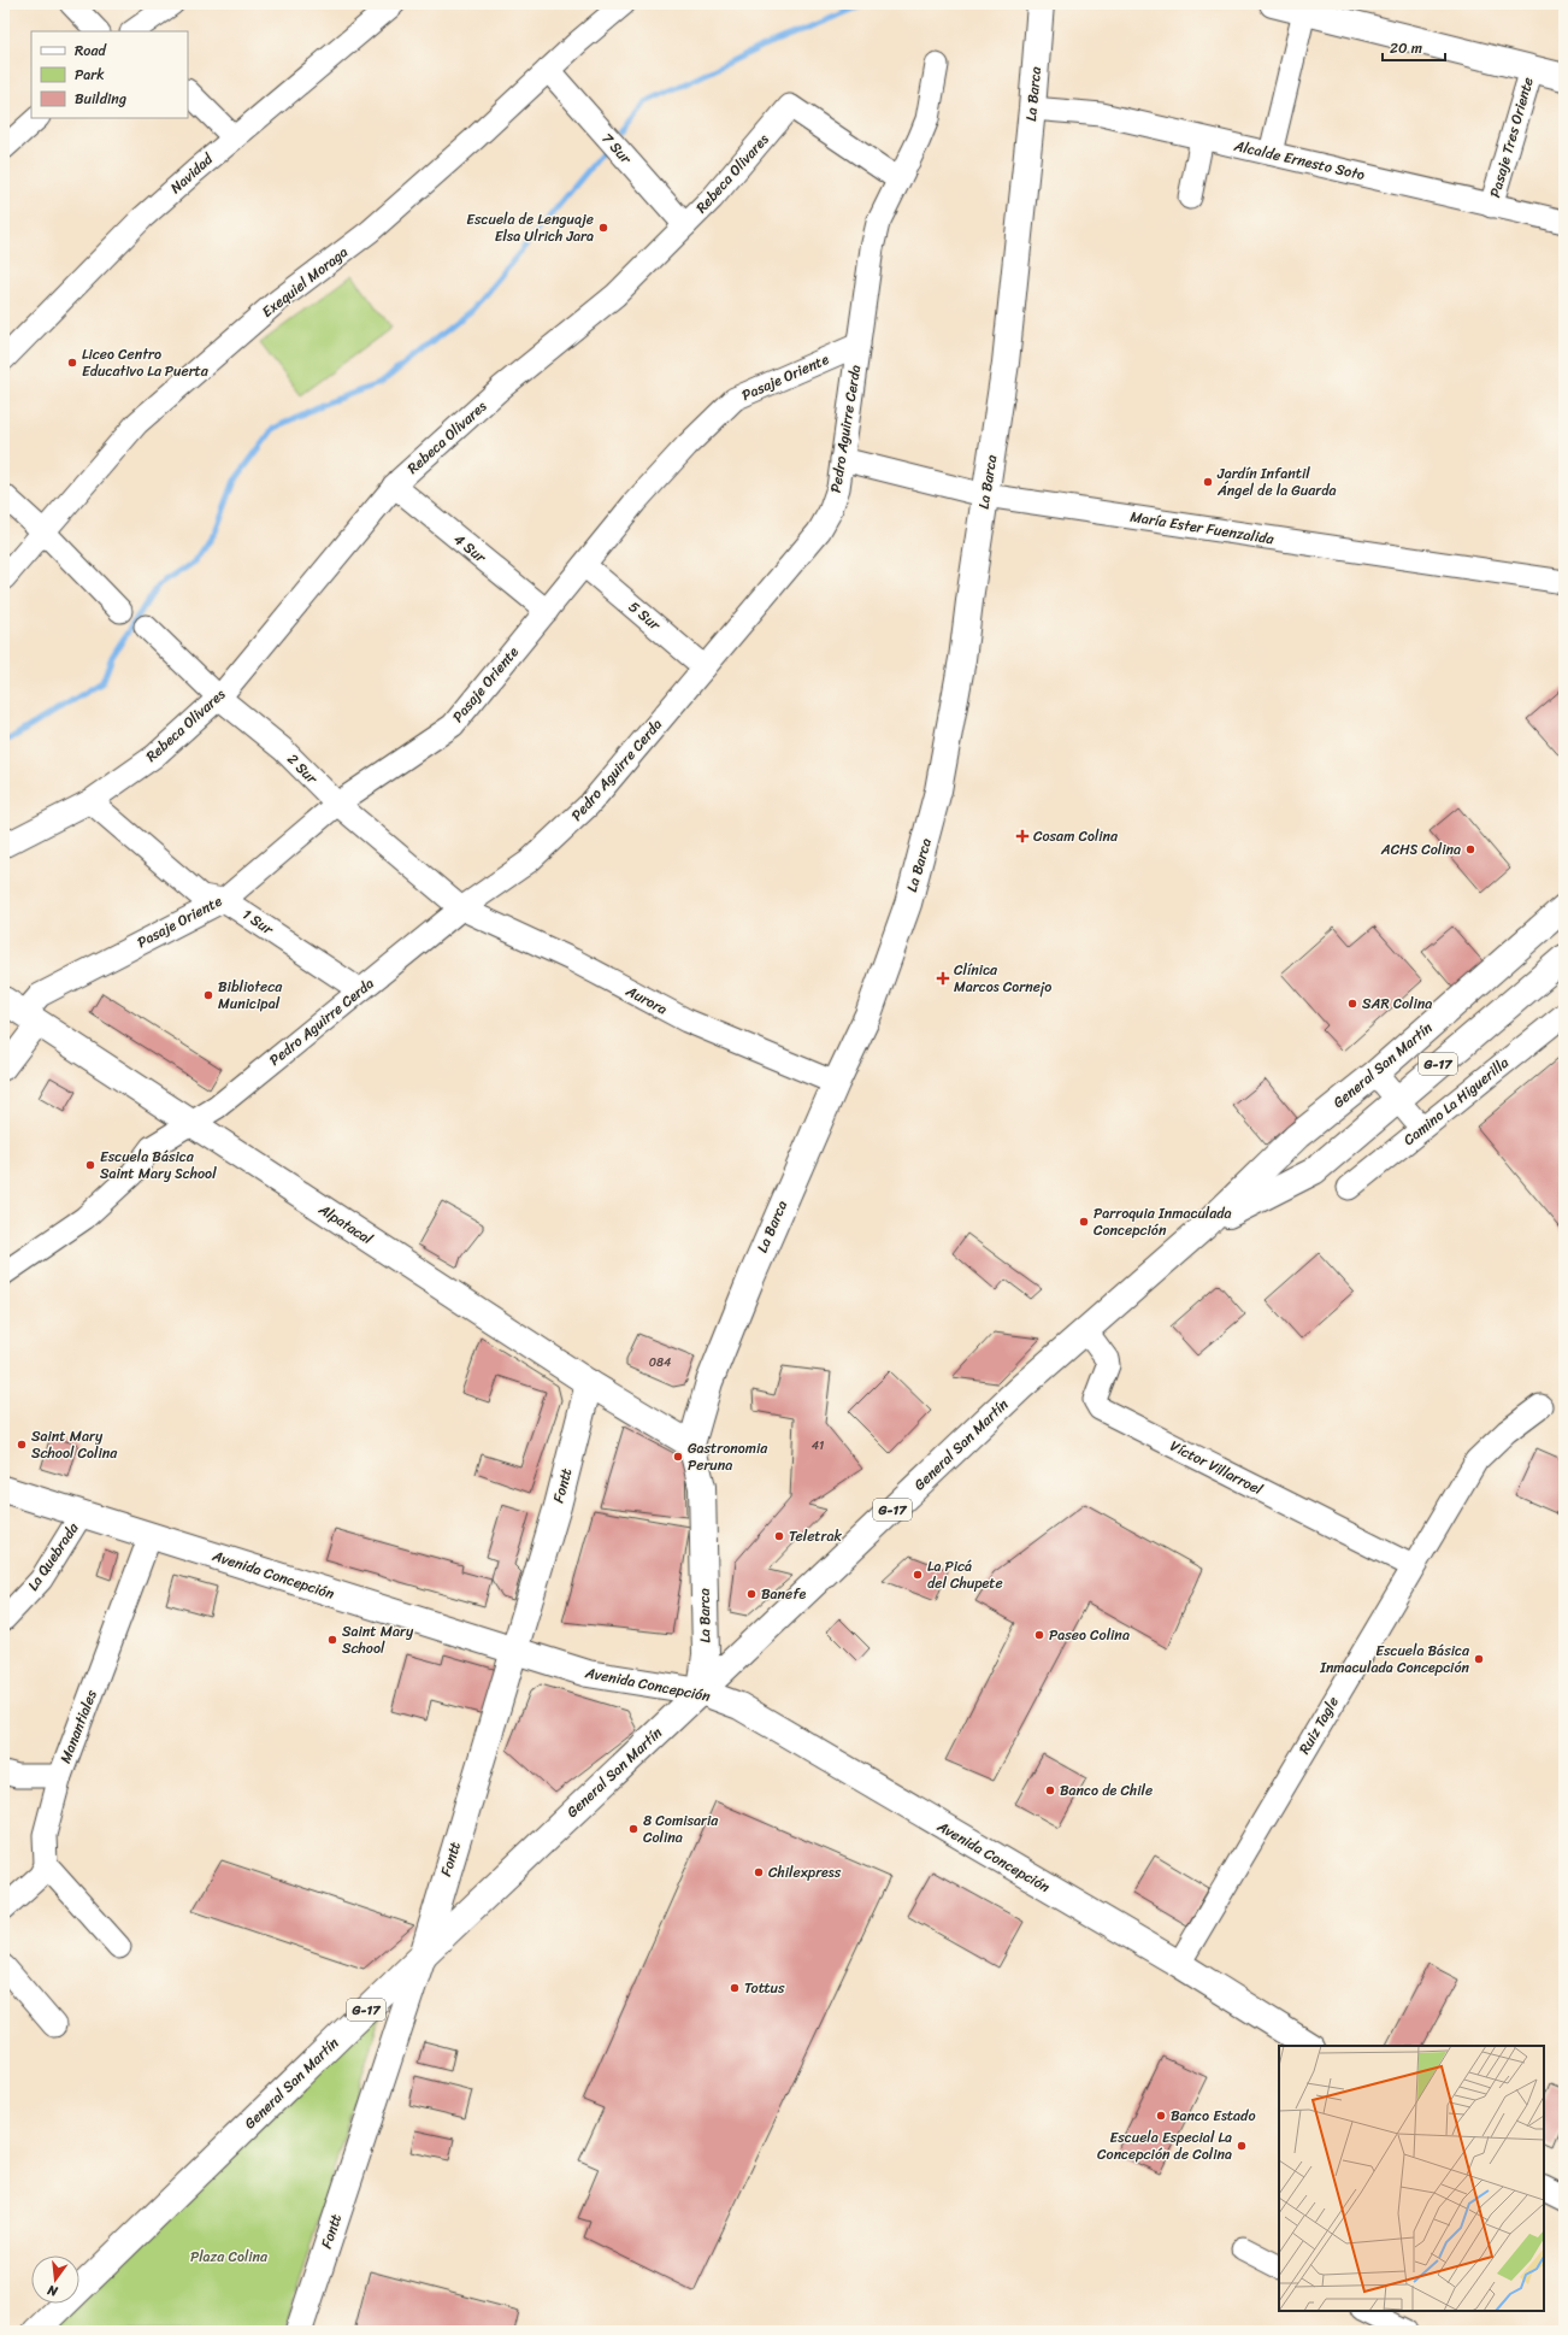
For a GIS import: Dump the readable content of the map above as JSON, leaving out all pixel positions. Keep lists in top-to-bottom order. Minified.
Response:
{"streets":{"main road":["La Barca","G-17","General San Martín","Alpatacal","Fontt","Avenida Concepción"],"street":["Pasaje Tres Oriente","7 Sur","Alcalde Ernesto Soto","Navidad","Rebeca Olivares","Exequiel Moraga","Pasaje Oriente","Pedro Aguirre Cerda","María Ester Fuenzalida","4 Sur","5 Sur","2 Sur","1 Sur","Aurora","Camino La Higuerilla","Víctor Villarroel","La Quebrada","Ruiz Tagle","Manantiales"]},"crossings":[["La Barca","Alcalde Ernesto Soto"],["La Barca","María Ester Fuenzalida"],["La Barca","Aurora"],["La Barca","General San Martín"],["La Barca","Alpatacal"],["La Barca","Avenida Concepción"],["Pasaje Tres Oriente","Alcalde Ernesto Soto"],["7 Sur","Rebeca Olivares"],["7 Sur","Exequiel Moraga"],["Rebeca Olivares","Pedro Aguirre Cerda"],["Rebeca Olivares","4 Sur"],["Rebeca Olivares","2 Sur"],["Rebeca Olivares","1 Sur"],["Pasaje Oriente","Pedro Aguirre Cerda"],["Pasaje Oriente","4 Sur"],["Pasaje Oriente","5 Sur"],["Pasaje Oriente","2 Sur"],["Pasaje Oriente","1 Sur"],["Pasaje Oriente","Alpatacal"],["Pedro Aguirre Cerda","María Ester Fuenzalida"],["Pedro Aguirre Cerda","5 Sur"],["Pedro Aguirre Cerda","2 Sur"],["Pedro Aguirre Cerda","1 Sur"],["Pedro Aguirre Cerda","Aurora"],["Pedro Aguirre Cerda","Alpatacal"],["2 Sur","Aurora"],["General San Martín","Víctor Villarroel"],["General San Martín","Fontt"],["General San Martín","Avenida Concepción"],["Alpatacal","Fontt"],["Víctor Villarroel","Ruiz Tagle"],["Fontt","Avenida Concepción"],["La Quebrada","Avenida Concepción"],["Avenida Concepción","Ruiz Tagle"],["Avenida Concepción","Manantiales"]],"parks":["Plaza Colina"],"places":{"other":["Escuela de Lenguaje Elsa Ulrich Jara","Liceo Centro Educativo La Puerta","Jardín Infantil Ángel de la Guarda","ACHS Colina","Biblioteca Municipal","SAR Colina","Escuela Básica Saint Mary School","Parroquia Inmaculada Concepción","Saint Mary School Colina","Gastronomia Peruna","Teletrak","La Picá del Chupete","Banefe","Paseo Colina","Saint Mary School","Escuela Básica Inmaculada Concepción","Banco de Chile","8 Comisaria Colina","Chilexpress","Tottus","Banco Estado","Escuela Especial La Concepción de Colina"],"health":["Cosam Colina","Clínica Marcos Cornejo"]},"house_numbers":["084","41"],"legend":["Road","Park","Building"],"scale_bar":"20 m","north":"bottom"}
